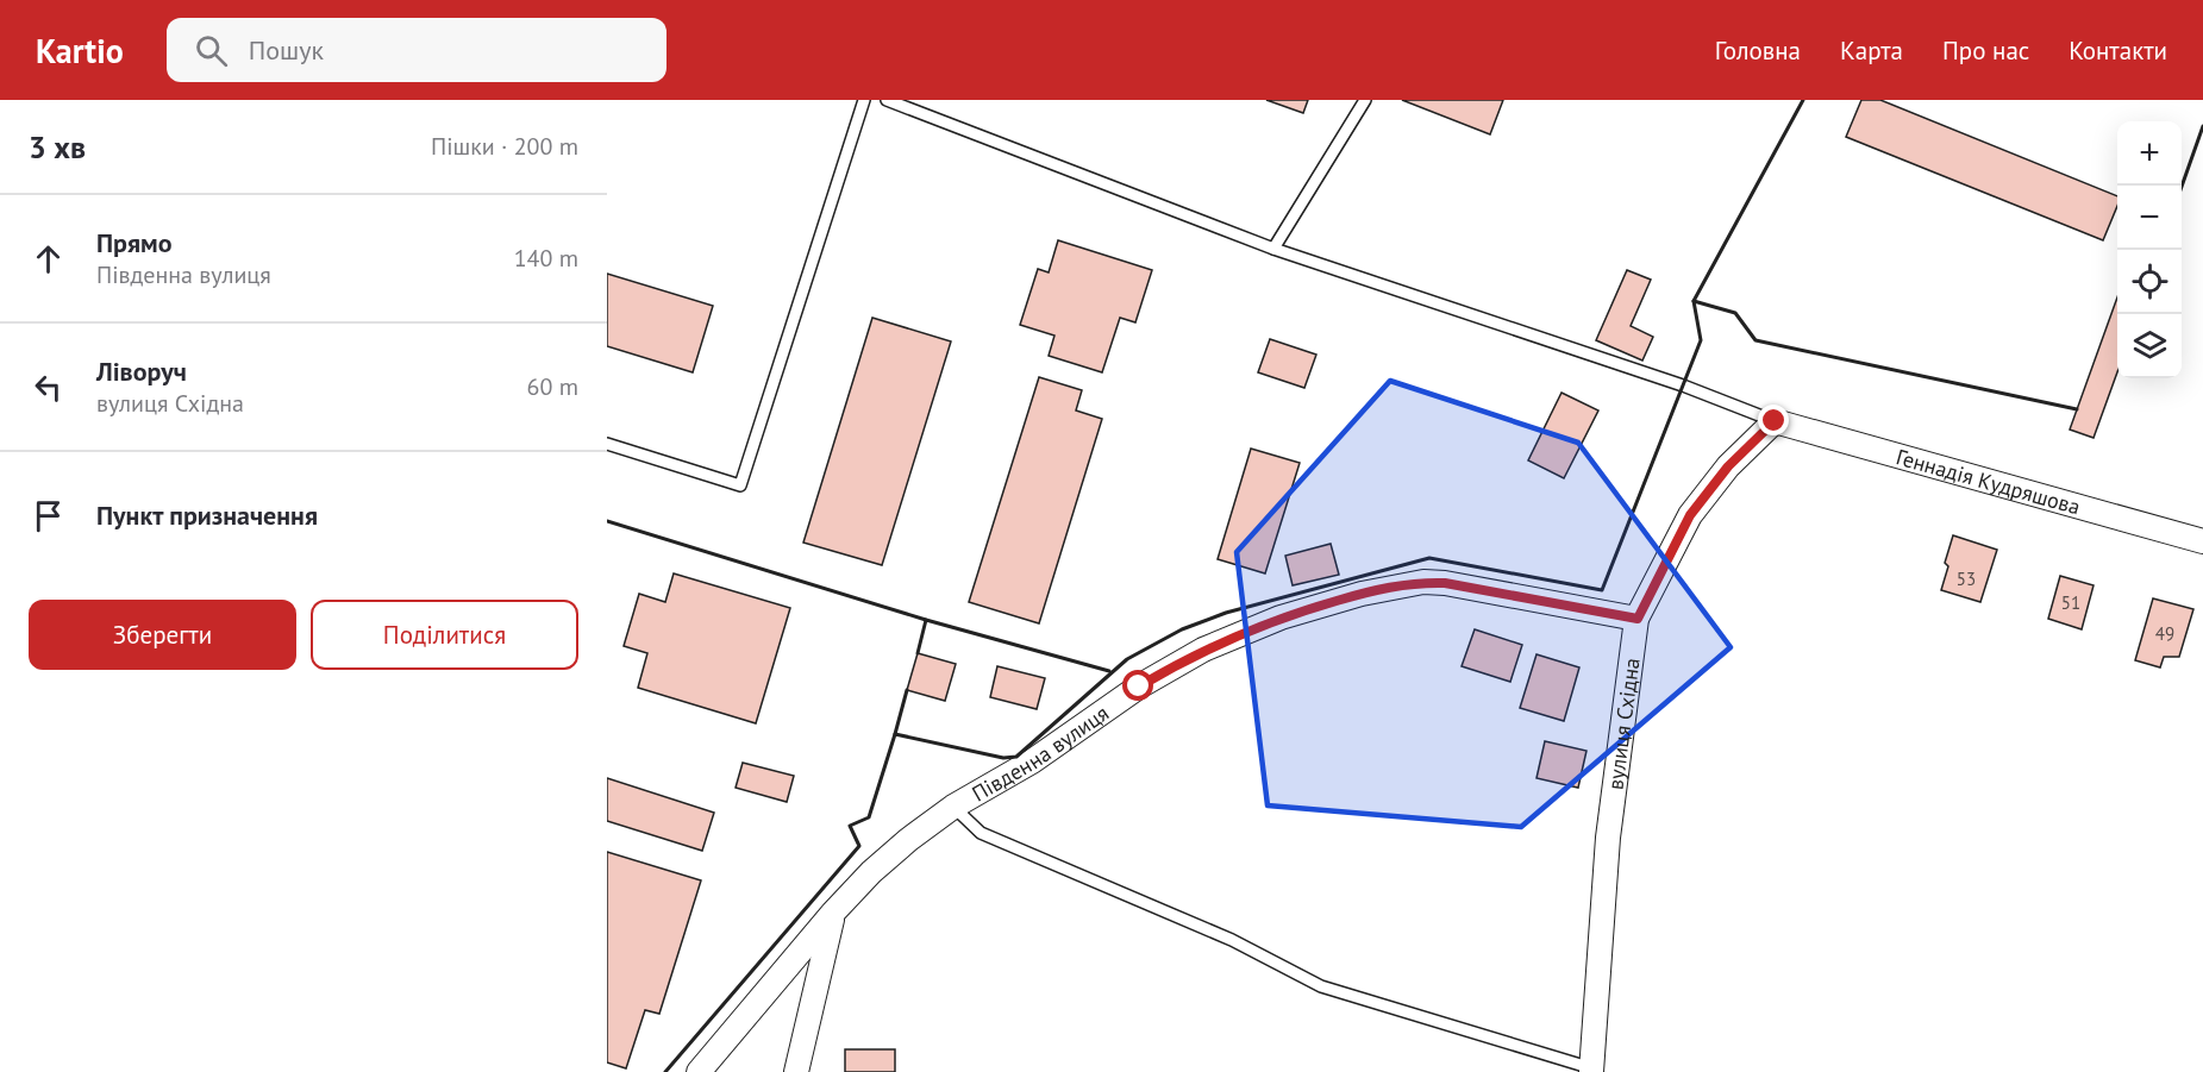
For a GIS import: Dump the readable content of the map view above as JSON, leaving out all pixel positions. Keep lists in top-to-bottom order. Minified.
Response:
{"streets":{"street":["Геннадія Кудряшова","вулиця Східна","Південна вулиця"]},"crossings":[["Геннадія Кудряшова","вулиця Східна"],["вулиця Східна","Південна вулиця"]],"house_numbers":["53","51","49"],"page":{"header":"Kartio","search":"Пошук","nav":["Головна","Карта","Про нас","Контакти"],"heading":["3 хв","Пішки · 200 m"],"map_buttons":["+","−"],"list":[["Прямо","Південна вулиця","140 m"],["Ліворуч","вулиця Східна","60 m"],"Пункт призначення"],"buttons":["Зберегти","Поділитися"]}}
